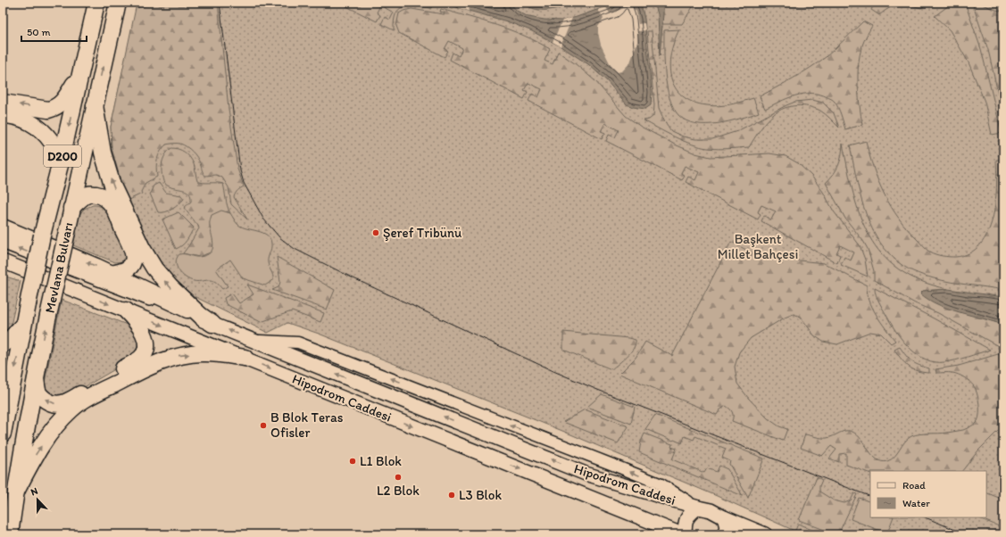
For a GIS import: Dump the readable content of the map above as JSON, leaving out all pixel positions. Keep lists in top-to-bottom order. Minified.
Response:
{"streets":{"highway":["D200","Mevlana Bulvarı"],"main road":["Hipodrom Caddesi"]},"parks":["Başkent Millet Bahçesi"],"places":["Şeref Tribünü","B Blok Teras Ofisler","L1 Blok","L2 Blok","L3 Blok"],"legend":["Road","Water"],"scale_bar":"50 m","north":"top"}
